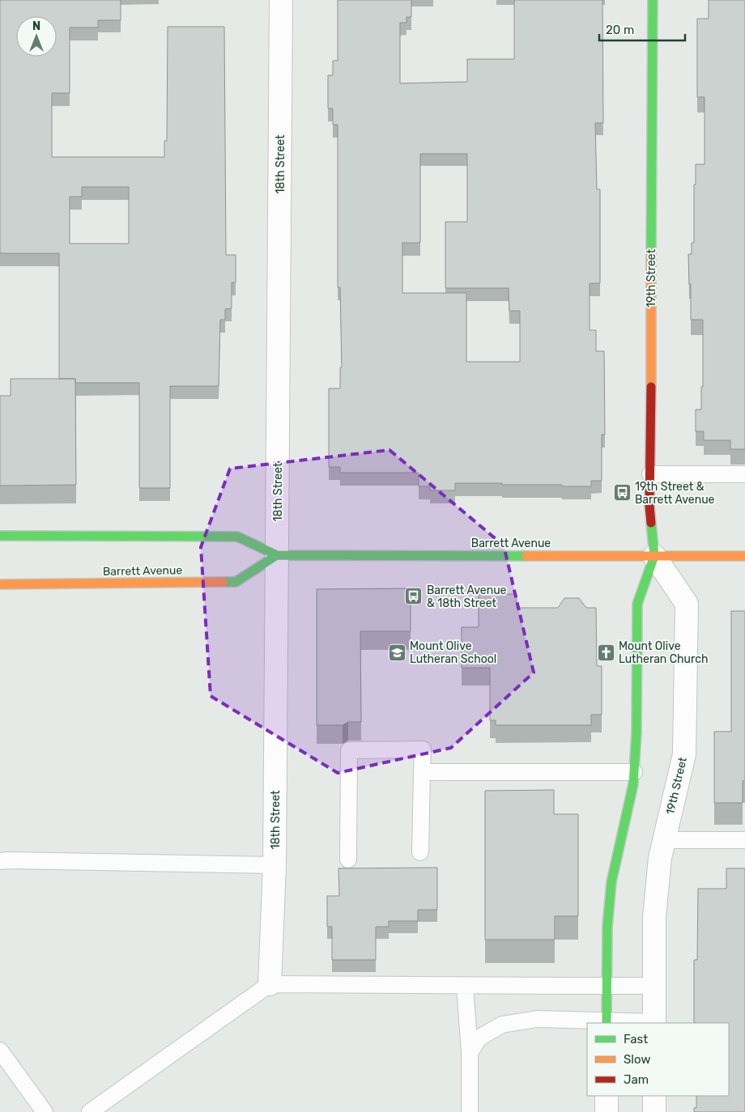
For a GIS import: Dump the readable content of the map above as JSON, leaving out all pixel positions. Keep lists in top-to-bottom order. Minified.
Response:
{"streets":{"main road":["19th Street","Barrett Avenue"],"street":["18th Street"]},"crossings":[["18th Street","Barrett Avenue"],["19th Street","Barrett Avenue"]],"places":{"bus stop":["19th Street & Barrett Avenue","Barrett Avenue & 18th Street"],"school or university":["Mount Olive Lutheran School"],"church":["Mount Olive Lutheran Church"]},"legend":["Fast","Slow","Jam"],"scale_bar":"20 m","north":"top"}
